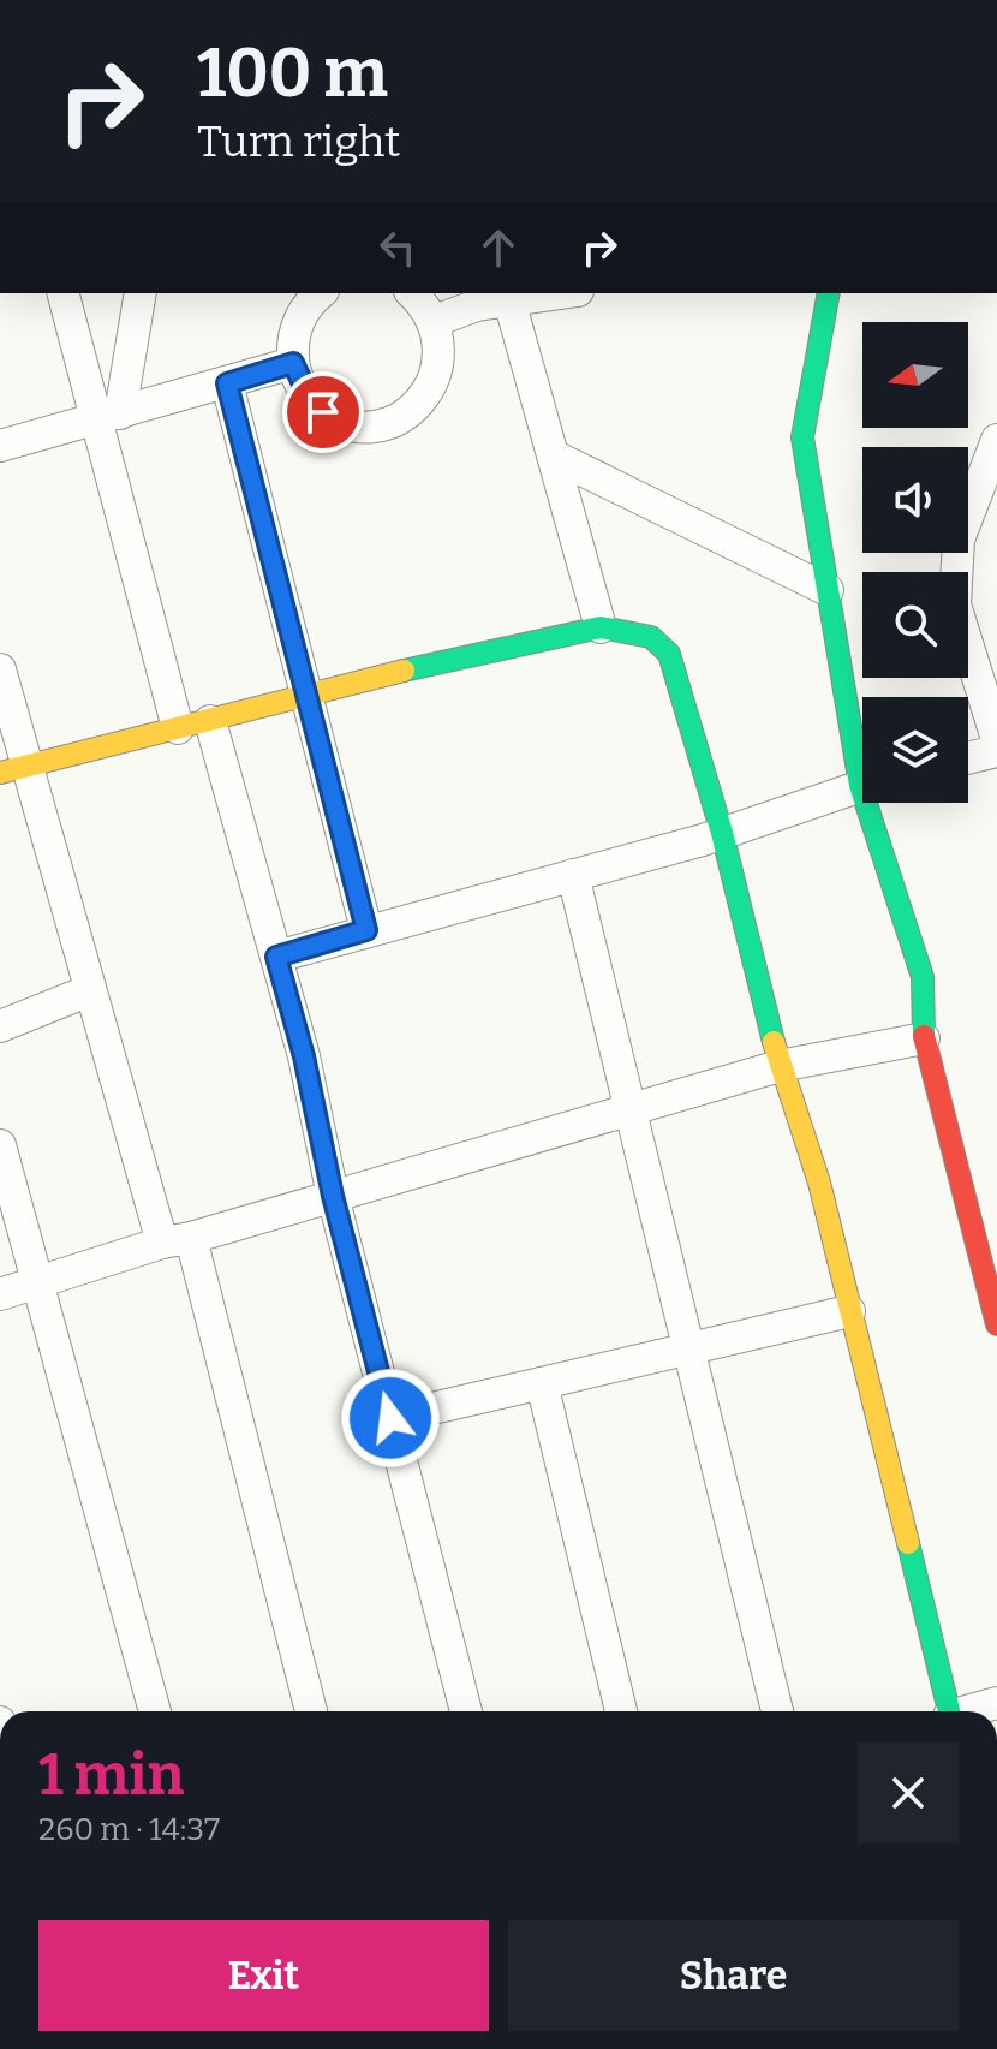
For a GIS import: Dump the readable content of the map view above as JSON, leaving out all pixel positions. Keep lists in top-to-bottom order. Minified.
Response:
{"north":"left","page":{"turn":["100 m","Turn right"],"heading":["1 min","260 m · 14:37"],"buttons":["Exit","Share"]}}
